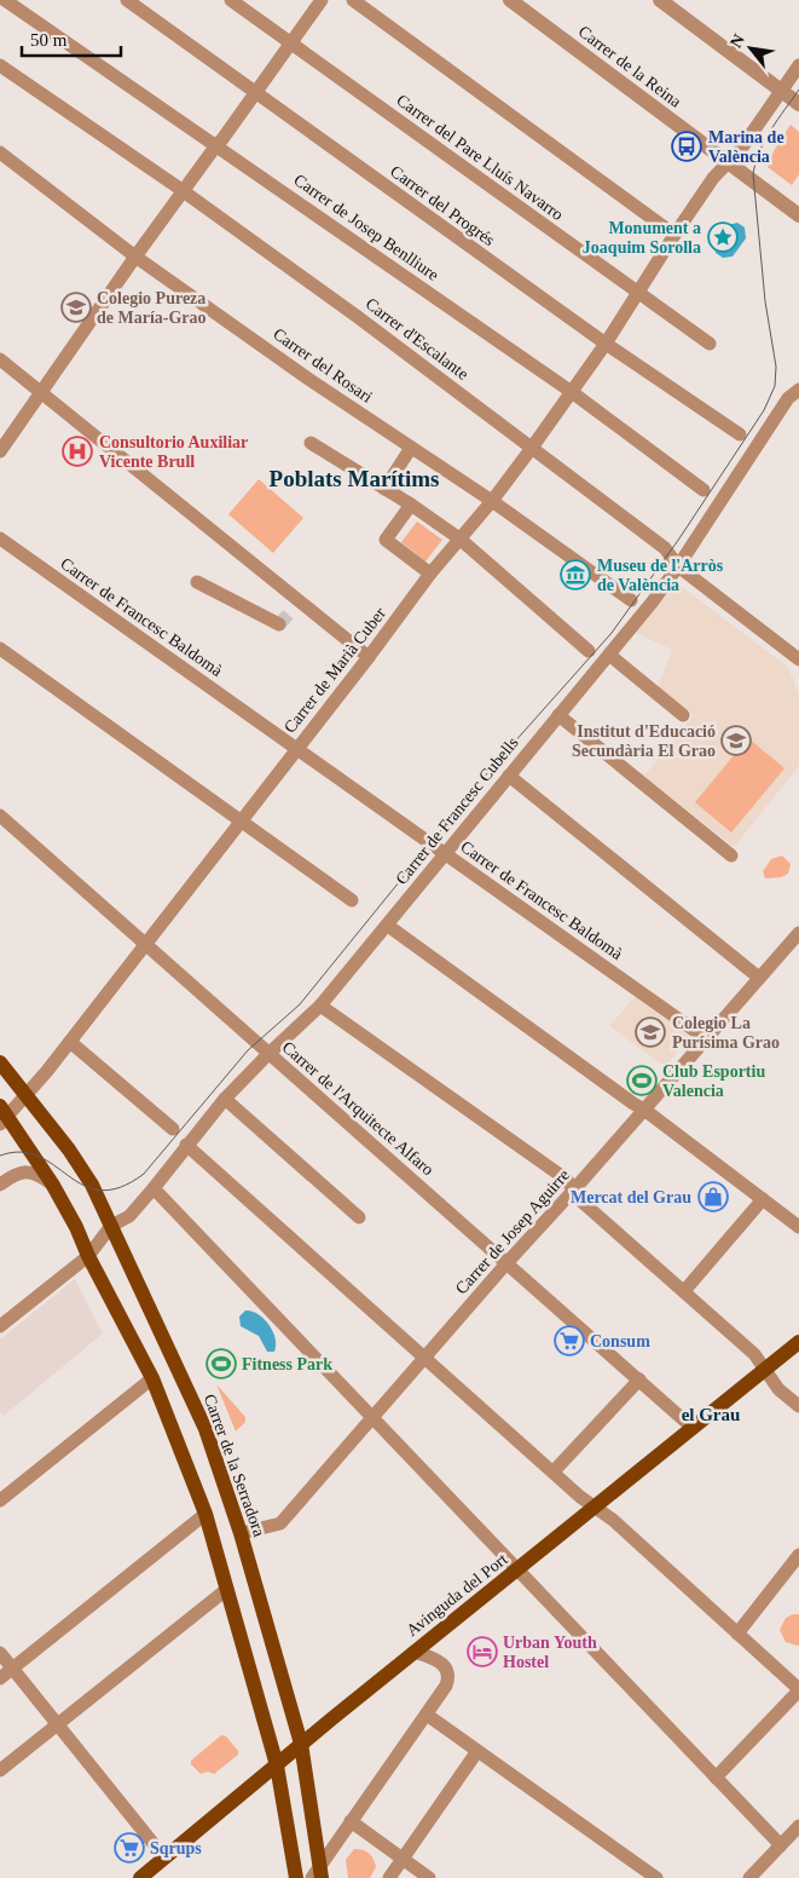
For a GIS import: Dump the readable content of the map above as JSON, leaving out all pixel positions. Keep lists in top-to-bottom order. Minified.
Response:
{"streets":{"main road":["Carrer de la Serradora","Avinguda del Port"],"street":["Carrer de la Reina","Carrer del Pare Lluís Navarro","Carrer del Progrés","Carrer de Josep Benlliure","Carrer d'Escalante","Carrer del Rosari","Carrer de Francesc Baldomà","Carrer de Marià Cuber","Carrer de Francesc Cubells","Carrer de l'Arquitecte Alfaro","Carrer de Josep Aguirre"]},"crossings":[["Carrer de la Reina","Carrer de Marià Cuber"],["Carrer del Pare Lluís Navarro","Carrer de Marià Cuber"],["Carrer del Progrés","Carrer de Marià Cuber"],["Carrer de Josep Benlliure","Carrer de Marià Cuber"],["Carrer d'Escalante","Carrer de Marià Cuber"],["Carrer d'Escalante","Carrer de Francesc Cubells"],["Carrer del Rosari","Carrer de Marià Cuber"],["Carrer de Francesc Baldomà","Carrer de Marià Cuber"],["Carrer de Francesc Baldomà","Carrer de Francesc Cubells"],["Carrer de Francesc Baldomà","Carrer de Josep Aguirre"],["Carrer de Marià Cuber","Carrer de l'Arquitecte Alfaro"],["Carrer de Marià Cuber","Carrer de la Serradora"],["Carrer de Francesc Cubells","Carrer de l'Arquitecte Alfaro"],["Carrer de Francesc Cubells","Carrer de la Serradora"],["Carrer de l'Arquitecte Alfaro","Carrer de Josep Aguirre"],["Carrer de l'Arquitecte Alfaro","Avinguda del Port"],["Carrer de Josep Aguirre","Carrer de la Serradora"],["Carrer de la Serradora","Avinguda del Port"]],"districts":["Poblats Marítims","el Grau"],"places":{"bus stop":["Marina de València"],"place":["Monument a Joaquim Sorolla"],"school or university":["Colegio Pureza de María-Grao","Institut d'Educació Secundària El Grao","Colegio La Purísima Grao"],"hospital":["Consultorio Auxiliar Vicente Brull"],"museum":["Museu de l'Arròs de València"],"sports":["Club Esportiu Valencia","Fitness Park"],"shop":["Mercat del Grau"],"supermarket":["Consum","Sqrups"],"hotel":["Urban Youth Hostel"]},"scale_bar":"50 m","north":"top left"}
